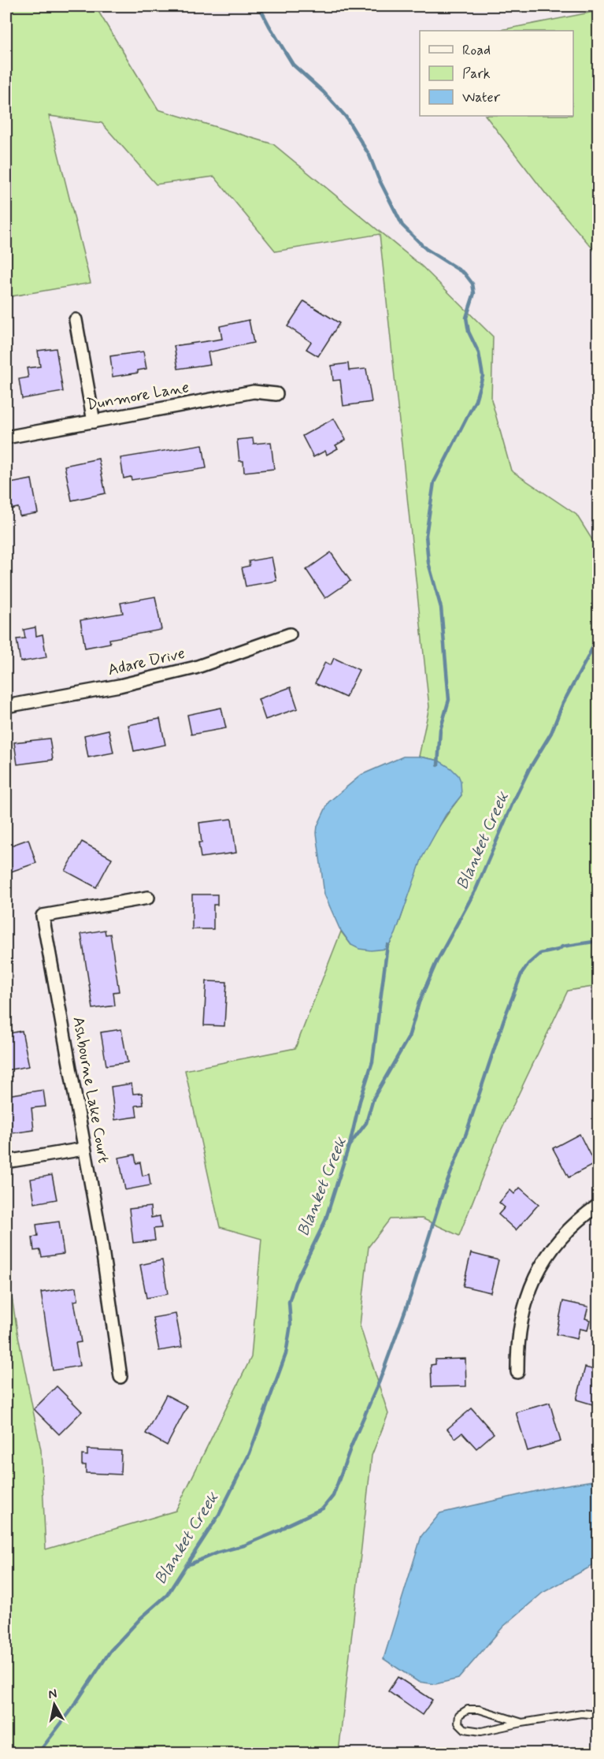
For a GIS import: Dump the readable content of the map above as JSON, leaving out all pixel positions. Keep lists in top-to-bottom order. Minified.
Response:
{"streets":{"street":["Dunmore Lane","Adare Drive","Ashbourne Lake Court"]},"water":["Blanket Creek"],"legend":["Road","Park","Water"],"north":"top"}
